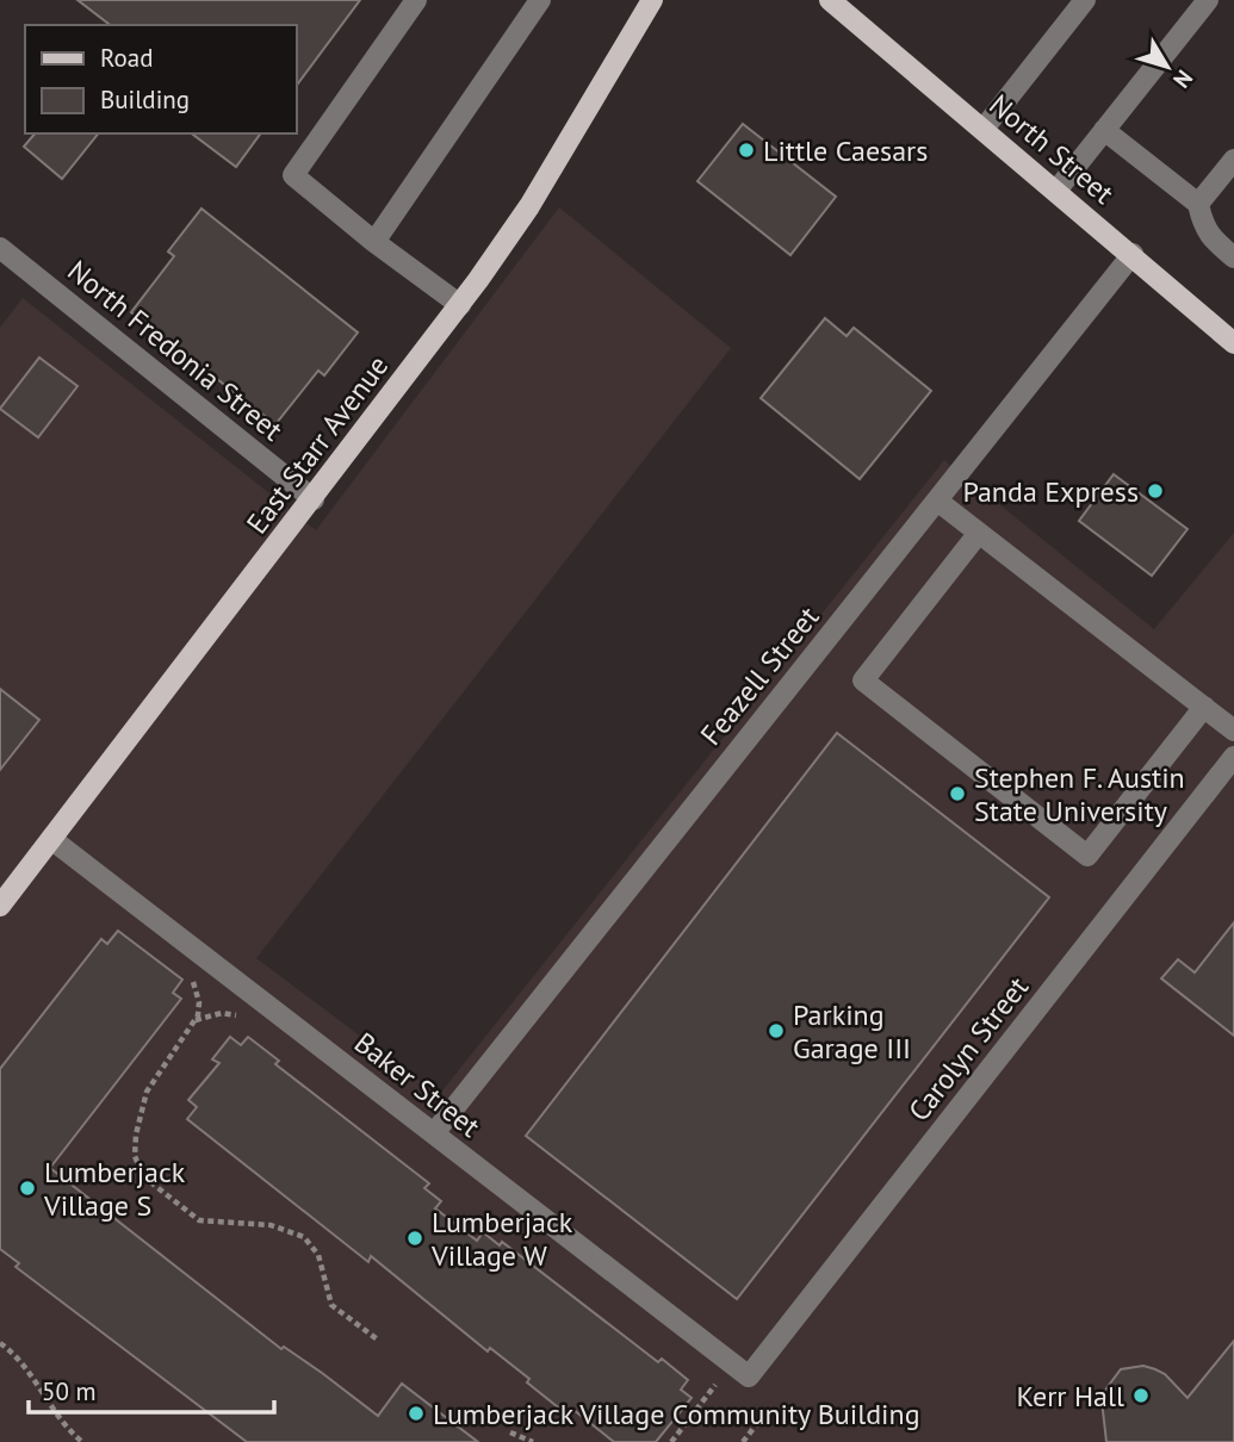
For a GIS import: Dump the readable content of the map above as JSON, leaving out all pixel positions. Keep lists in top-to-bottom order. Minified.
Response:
{"streets":{"main road":["North Street","East Starr Avenue"],"street":["North Fredonia Street","Feazell Street","Carolyn Street","Baker Street"]},"crossings":[["North Street","Feazell Street"],["North Fredonia Street","East Starr Avenue"],["East Starr Avenue","Baker Street"],["Feazell Street","Baker Street"],["Carolyn Street","Baker Street"]],"places":["Little Caesars","Panda Express","Stephen F. Austin State University","Parking Garage III","Lumberjack Village S","Lumberjack Village W","Kerr Hall","Lumberjack Village Community Building"],"legend":["Road","Building"],"scale_bar":"50 m","north":"bottom right"}
